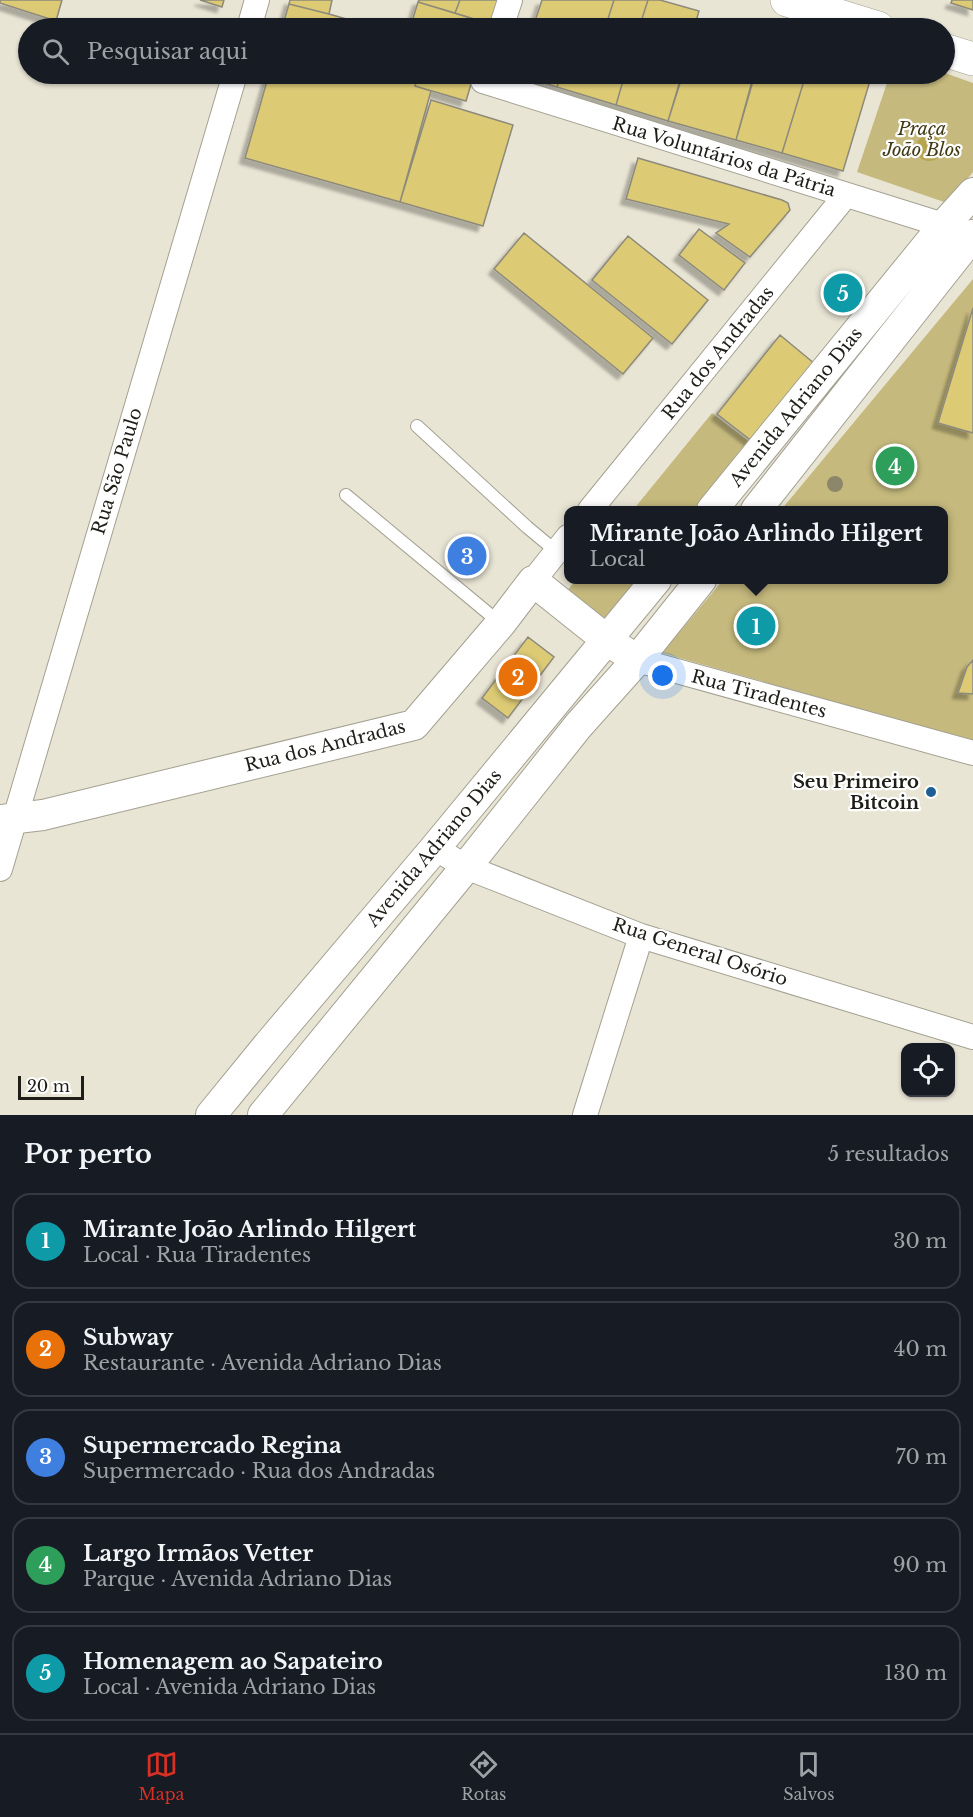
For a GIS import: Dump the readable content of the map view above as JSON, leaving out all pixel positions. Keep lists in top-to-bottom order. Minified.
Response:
{"streets":{"street":["Rua Voluntários da Pátria","Rua dos Andradas","Avenida Adriano Dias","Rua São Paulo","Rua Tiradentes","Rua General Osório"]},"crossings":[["Rua Voluntários da Pátria","Rua dos Andradas"],["Rua Voluntários da Pátria","Avenida Adriano Dias"],["Rua dos Andradas","Rua São Paulo"],["Rua dos Andradas","Rua Tiradentes"],["Avenida Adriano Dias","Rua Tiradentes"],["Avenida Adriano Dias","Rua General Osório"]],"parks":["Praça João Blos"],"places":["Seu Primeiro Bitcoin"],"scale_bar":"20 m","page":{"search":"Pesquisar aqui","pins":["5","4","3","1","2"],"popup":["Mirante João Arlindo Hilgert","Local"],"scale":"20 m","heading":["Por perto","5 resultados"],"list":[{"mark":"1","name":"Mirante João Arlindo Hilgert","note":"Local · Rua Tiradentes","value":"30 m"},{"mark":"2","name":"Subway","note":"Restaurante · Avenida Adriano Dias","value":"40 m"},{"mark":"3","name":"Supermercado Regina","note":"Supermercado · Rua dos Andradas","value":"70 m"},{"mark":"4","name":"Largo Irmãos Vetter","note":"Parque · Avenida Adriano Dias","value":"90 m"},{"mark":"5","name":"Homenagem ao Sapateiro","note":"Local · Avenida Adriano Dias","value":"130 m"}],"nav":["Mapa","Rotas","Salvos"]}}
